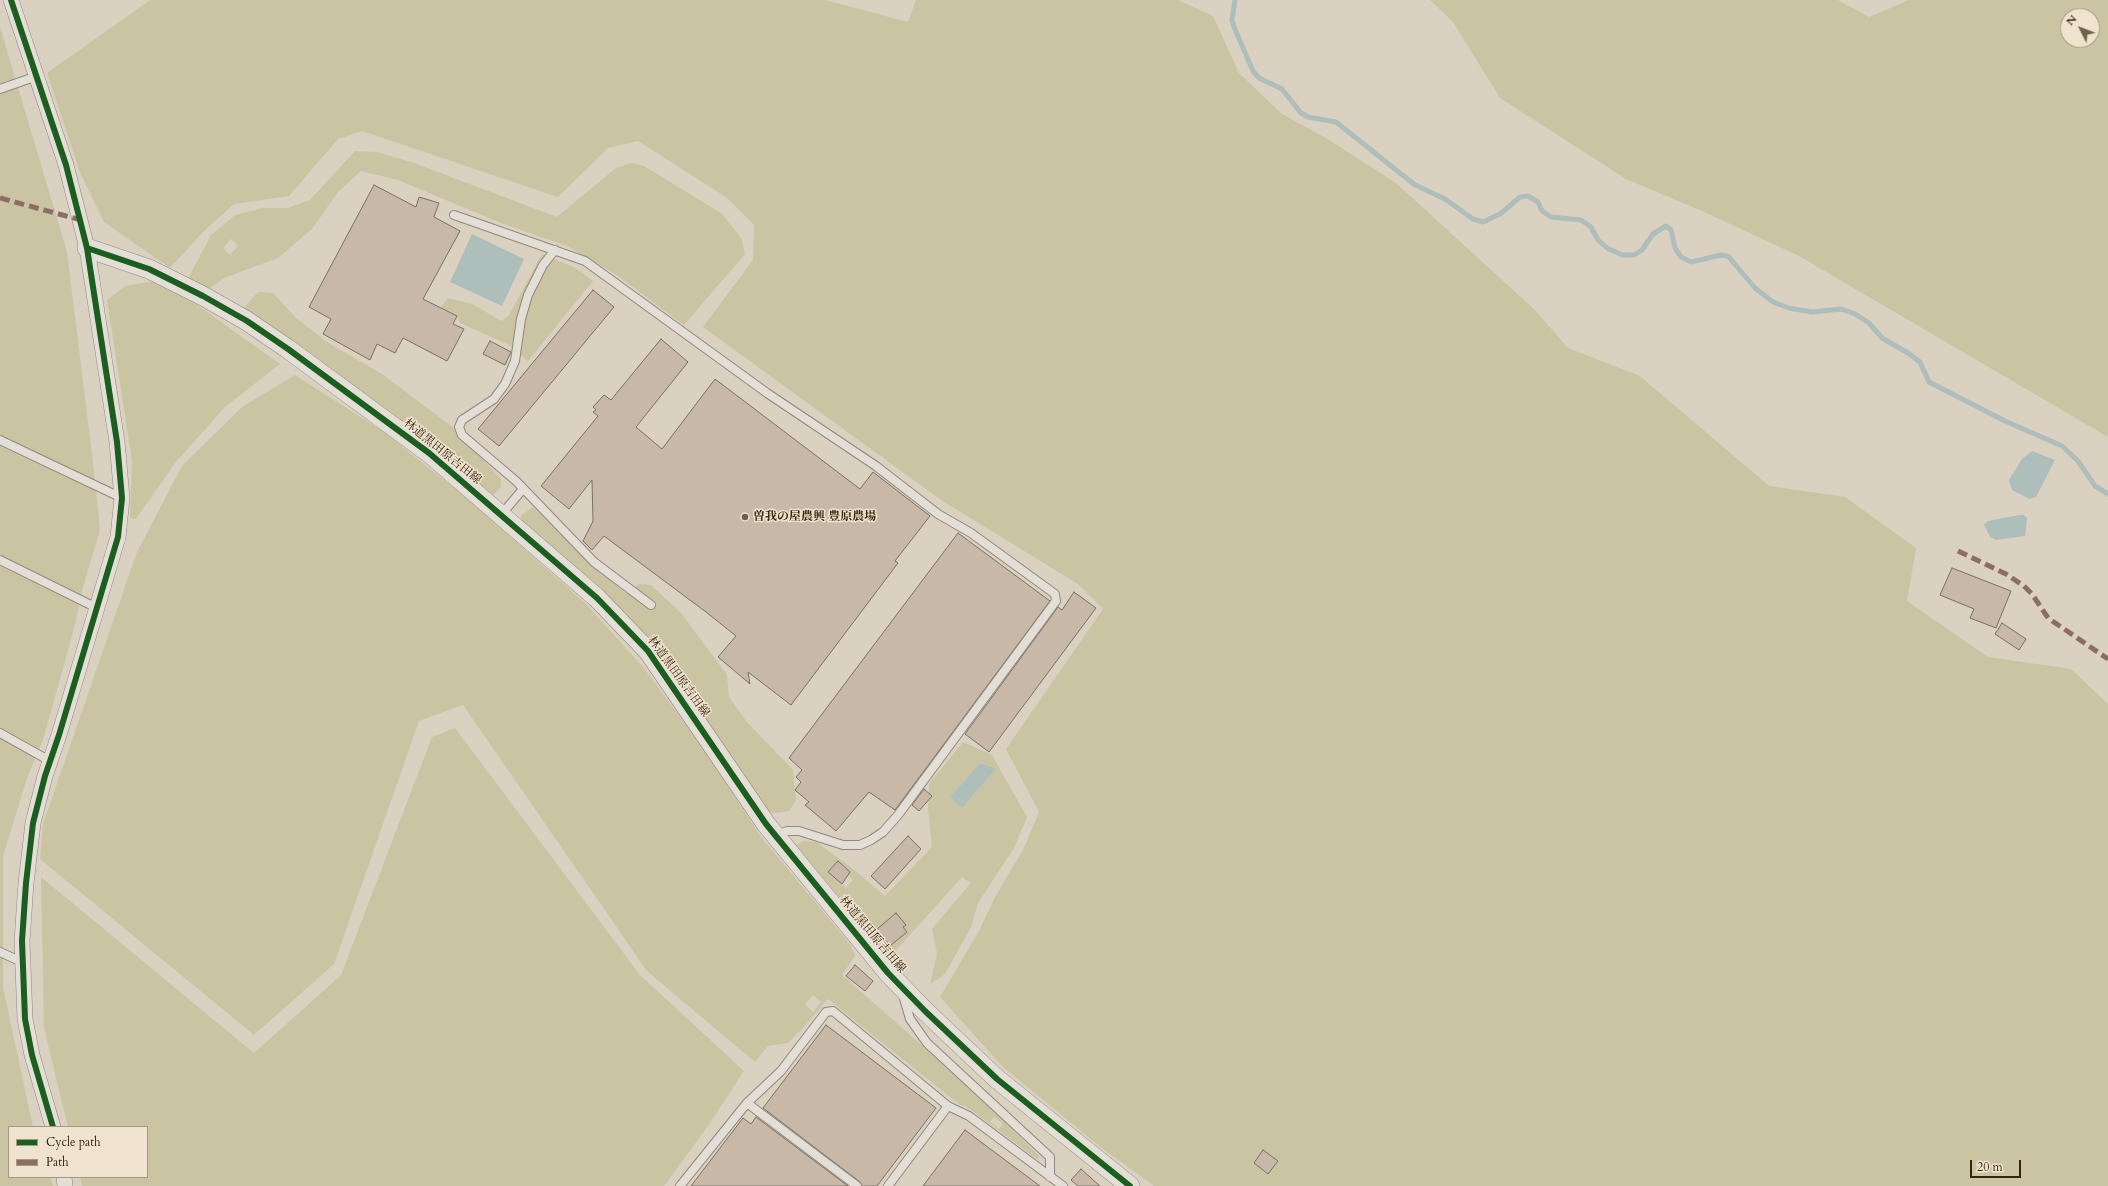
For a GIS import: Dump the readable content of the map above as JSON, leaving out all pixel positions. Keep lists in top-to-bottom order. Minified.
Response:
{"streets":{"street":["林道黒田原吉田線"]},"places":["曽我の屋農興 豊原農場"],"legend":["Cycle path","Path"],"scale_bar":"20 m","north":"top left"}
